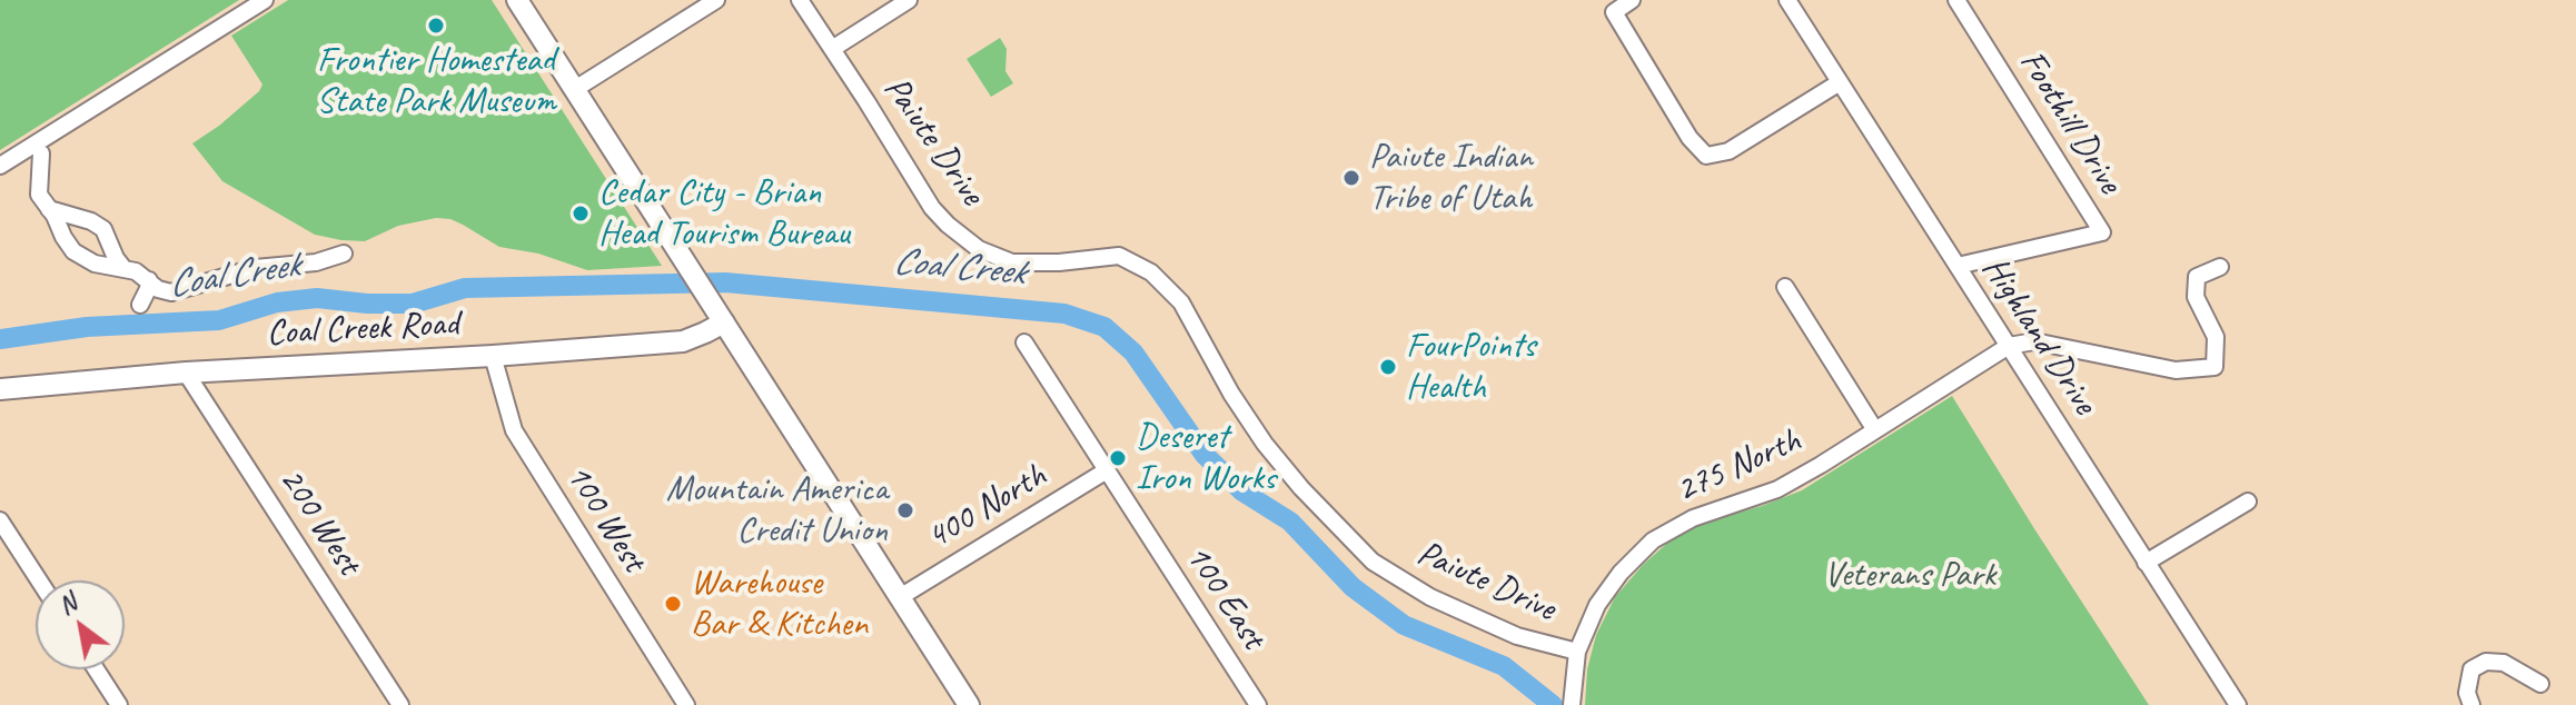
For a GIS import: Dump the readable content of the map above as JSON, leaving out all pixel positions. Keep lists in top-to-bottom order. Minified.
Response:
{"streets":{"main road":["Coal Creek Road"],"street":["Foothill Drive","Paiute Drive","Highland Drive","275 North","400 North","100 West","200 West","100 East"]},"crossings":[["Foothill Drive","Highland Drive"],["Paiute Drive","275 North"],["Coal Creek Road","100 West"],["Coal Creek Road","200 West"],["Highland Drive","275 North"],["400 North","100 East"]],"water":["Coal Creek"],"parks":["Veterans Park"],"places":["Frontier Homestead State Park Museum","Paiute Indian Tribe of Utah","Cedar City - Brian Head Tourism Bureau","FourPoints Health","Deseret Iron Works","Mountain America Credit Union","Warehouse Bar & Kitchen"],"north":"top left"}
